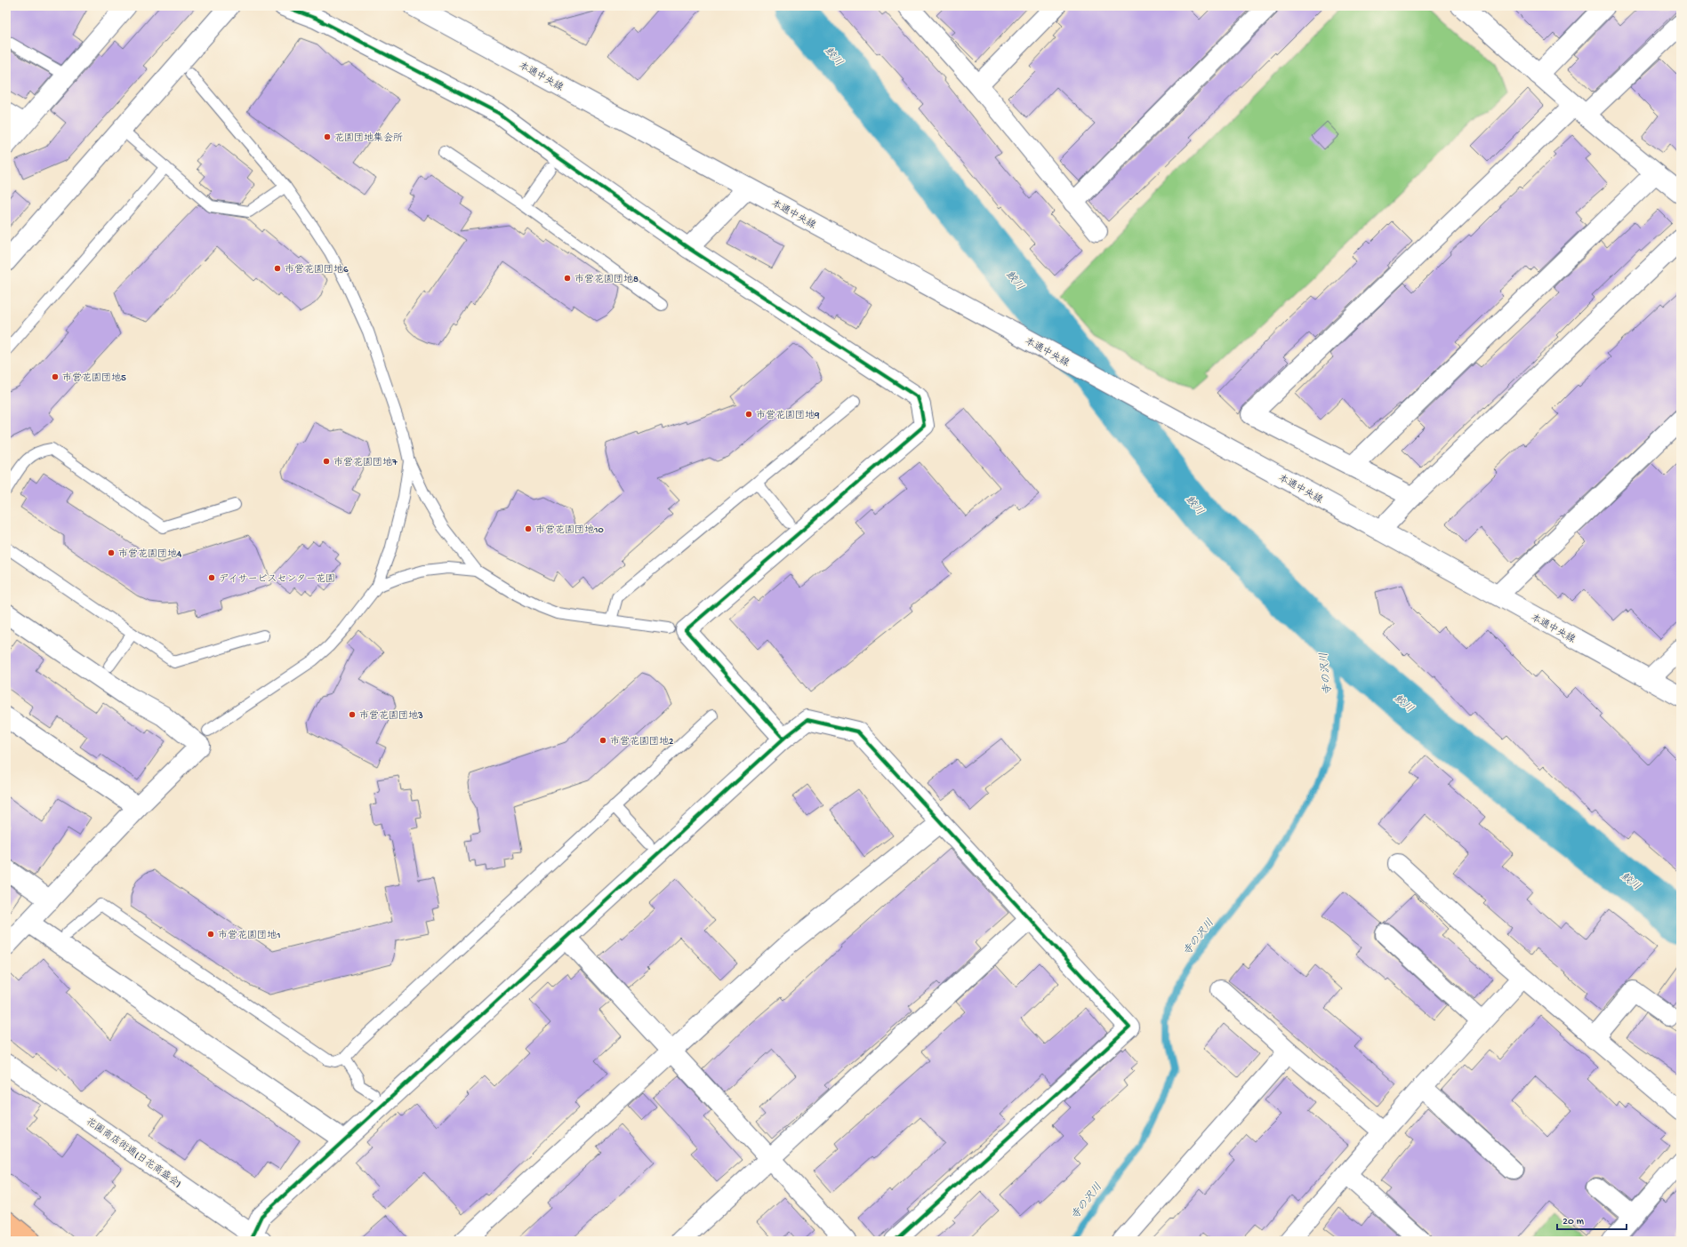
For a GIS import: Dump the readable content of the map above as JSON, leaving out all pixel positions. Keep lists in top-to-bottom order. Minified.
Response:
{"streets":{"street":["本通中央線","花園商店街通(日花商盛会)"]},"water":["鮫川","寺の沢川"],"places":["花園団地集会所","市営花園団地6","市営花園団地8","市営花園団地5","市営花園団地9","市営花園団地7","市営花園団地10","市営花園団地4","デイサービスセンター花園","市営花園団地3","市営花園団地2","市営花園団地1"],"scale_bar":"20 m"}
